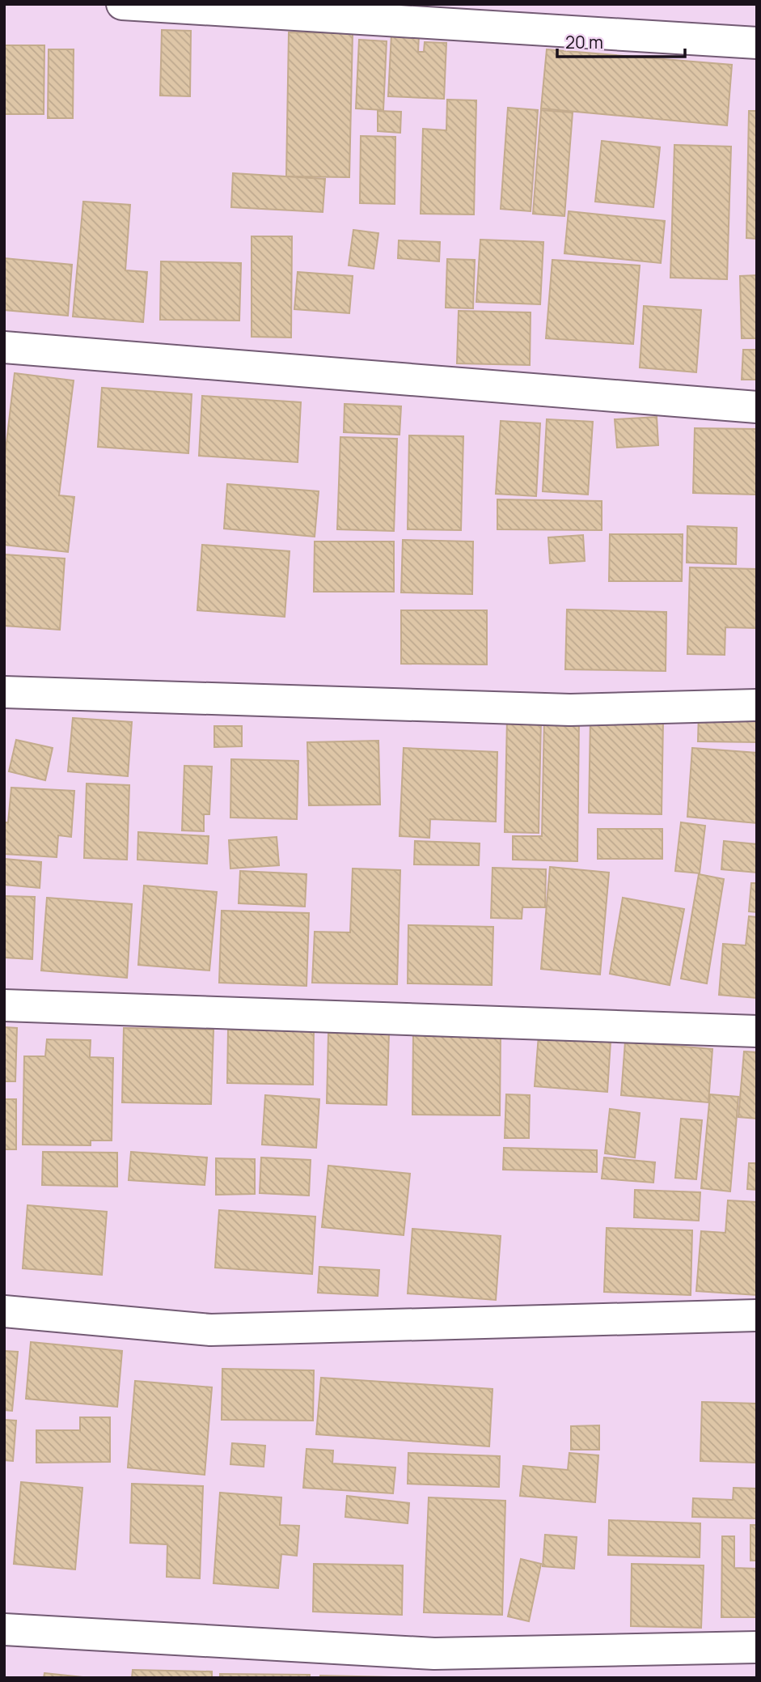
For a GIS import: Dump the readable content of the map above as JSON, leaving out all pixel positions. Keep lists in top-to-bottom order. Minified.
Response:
{"scale_bar":"20 m"}
